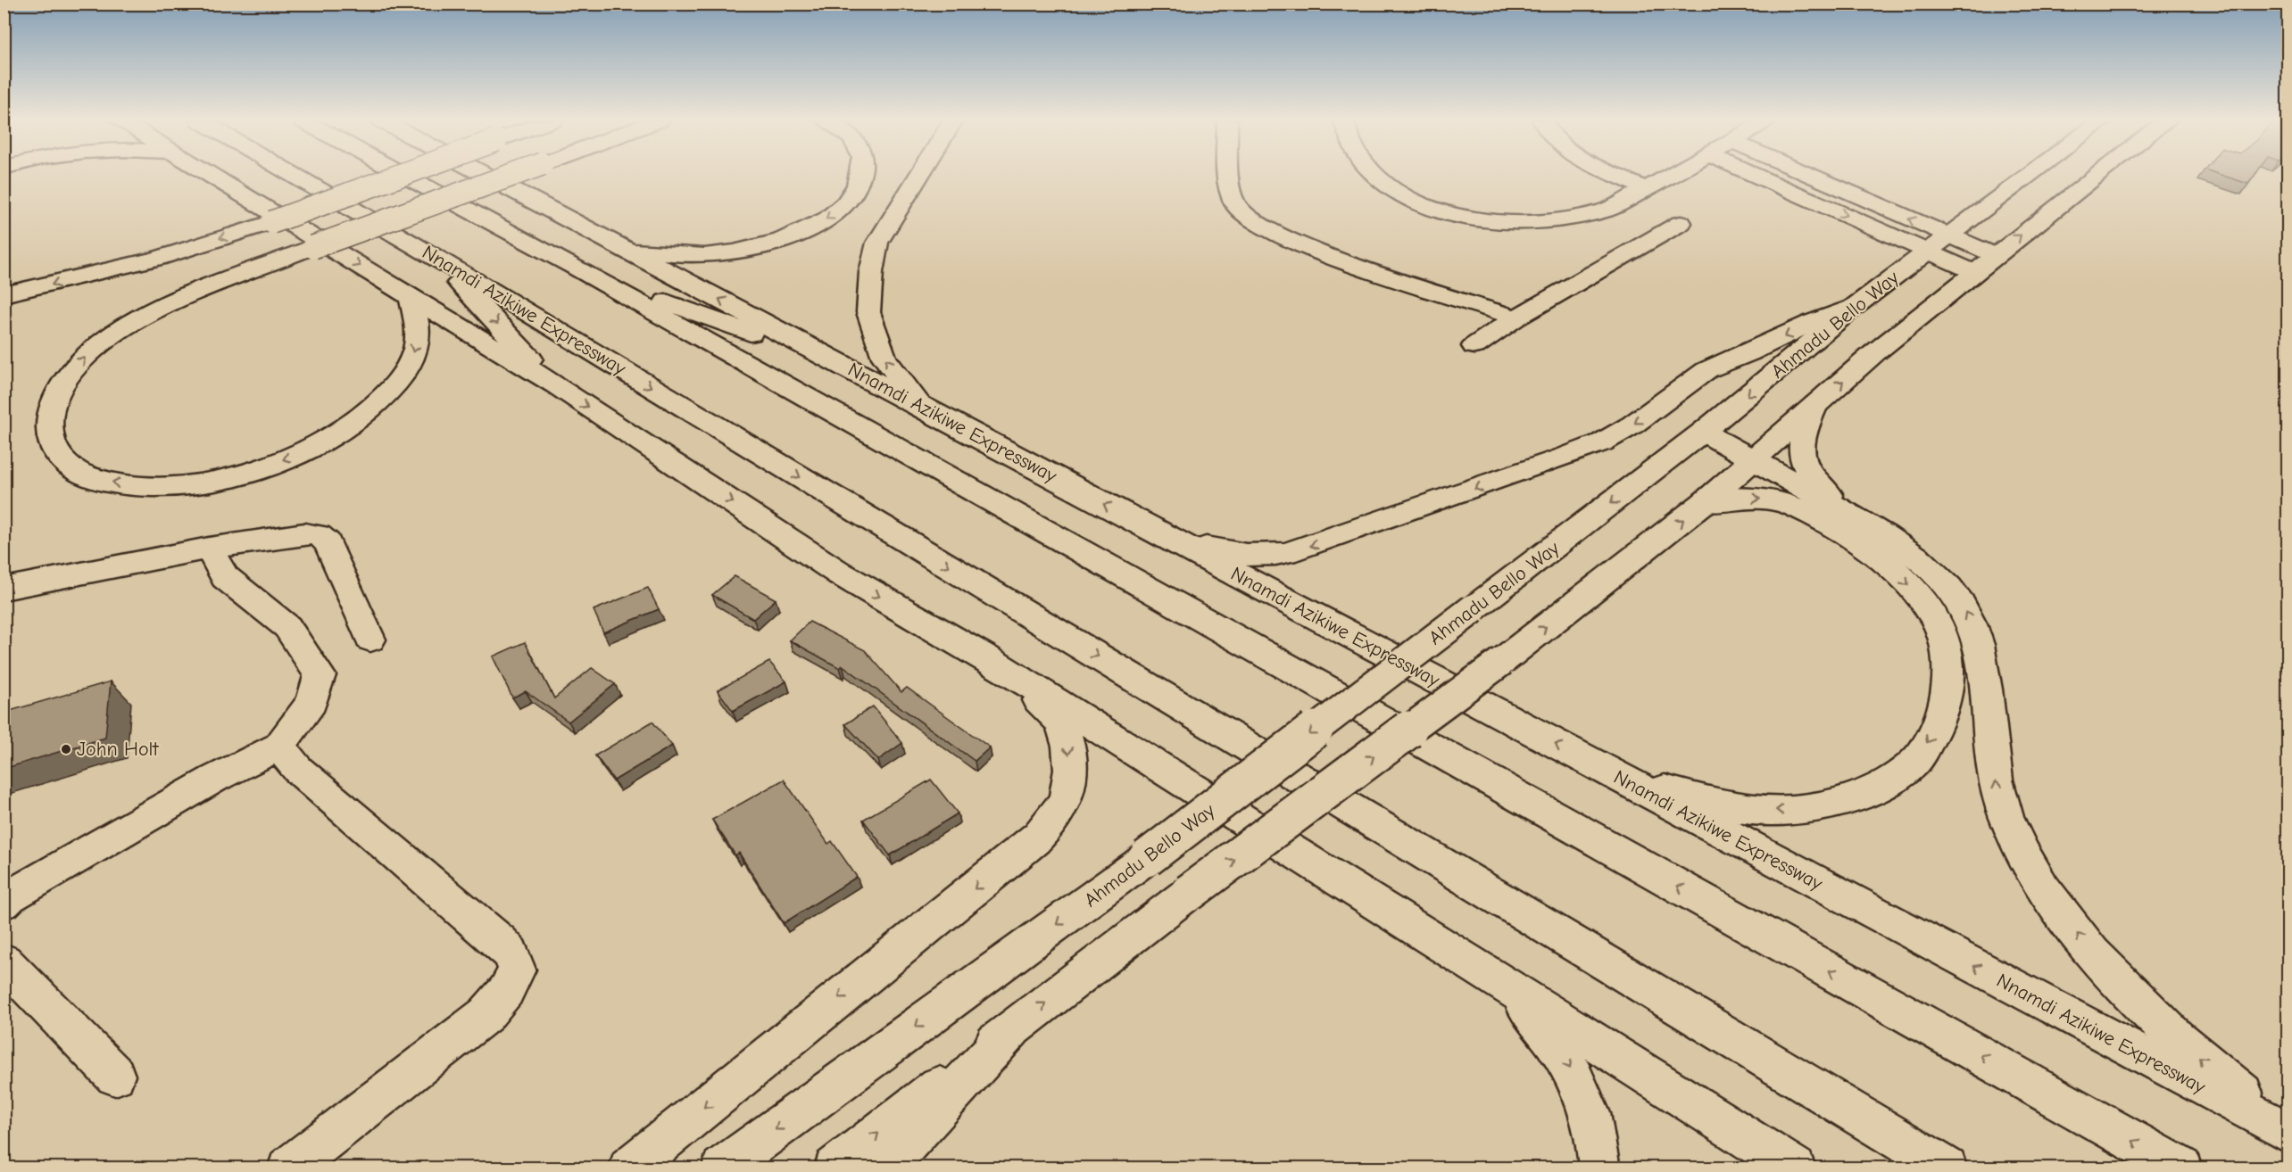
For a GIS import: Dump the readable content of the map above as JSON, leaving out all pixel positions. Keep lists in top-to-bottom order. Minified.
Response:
{"streets":{"main road":["Nnamdi Azikiwe Expressway","Ahmadu Bello Way"]},"places":["John Holt"]}
